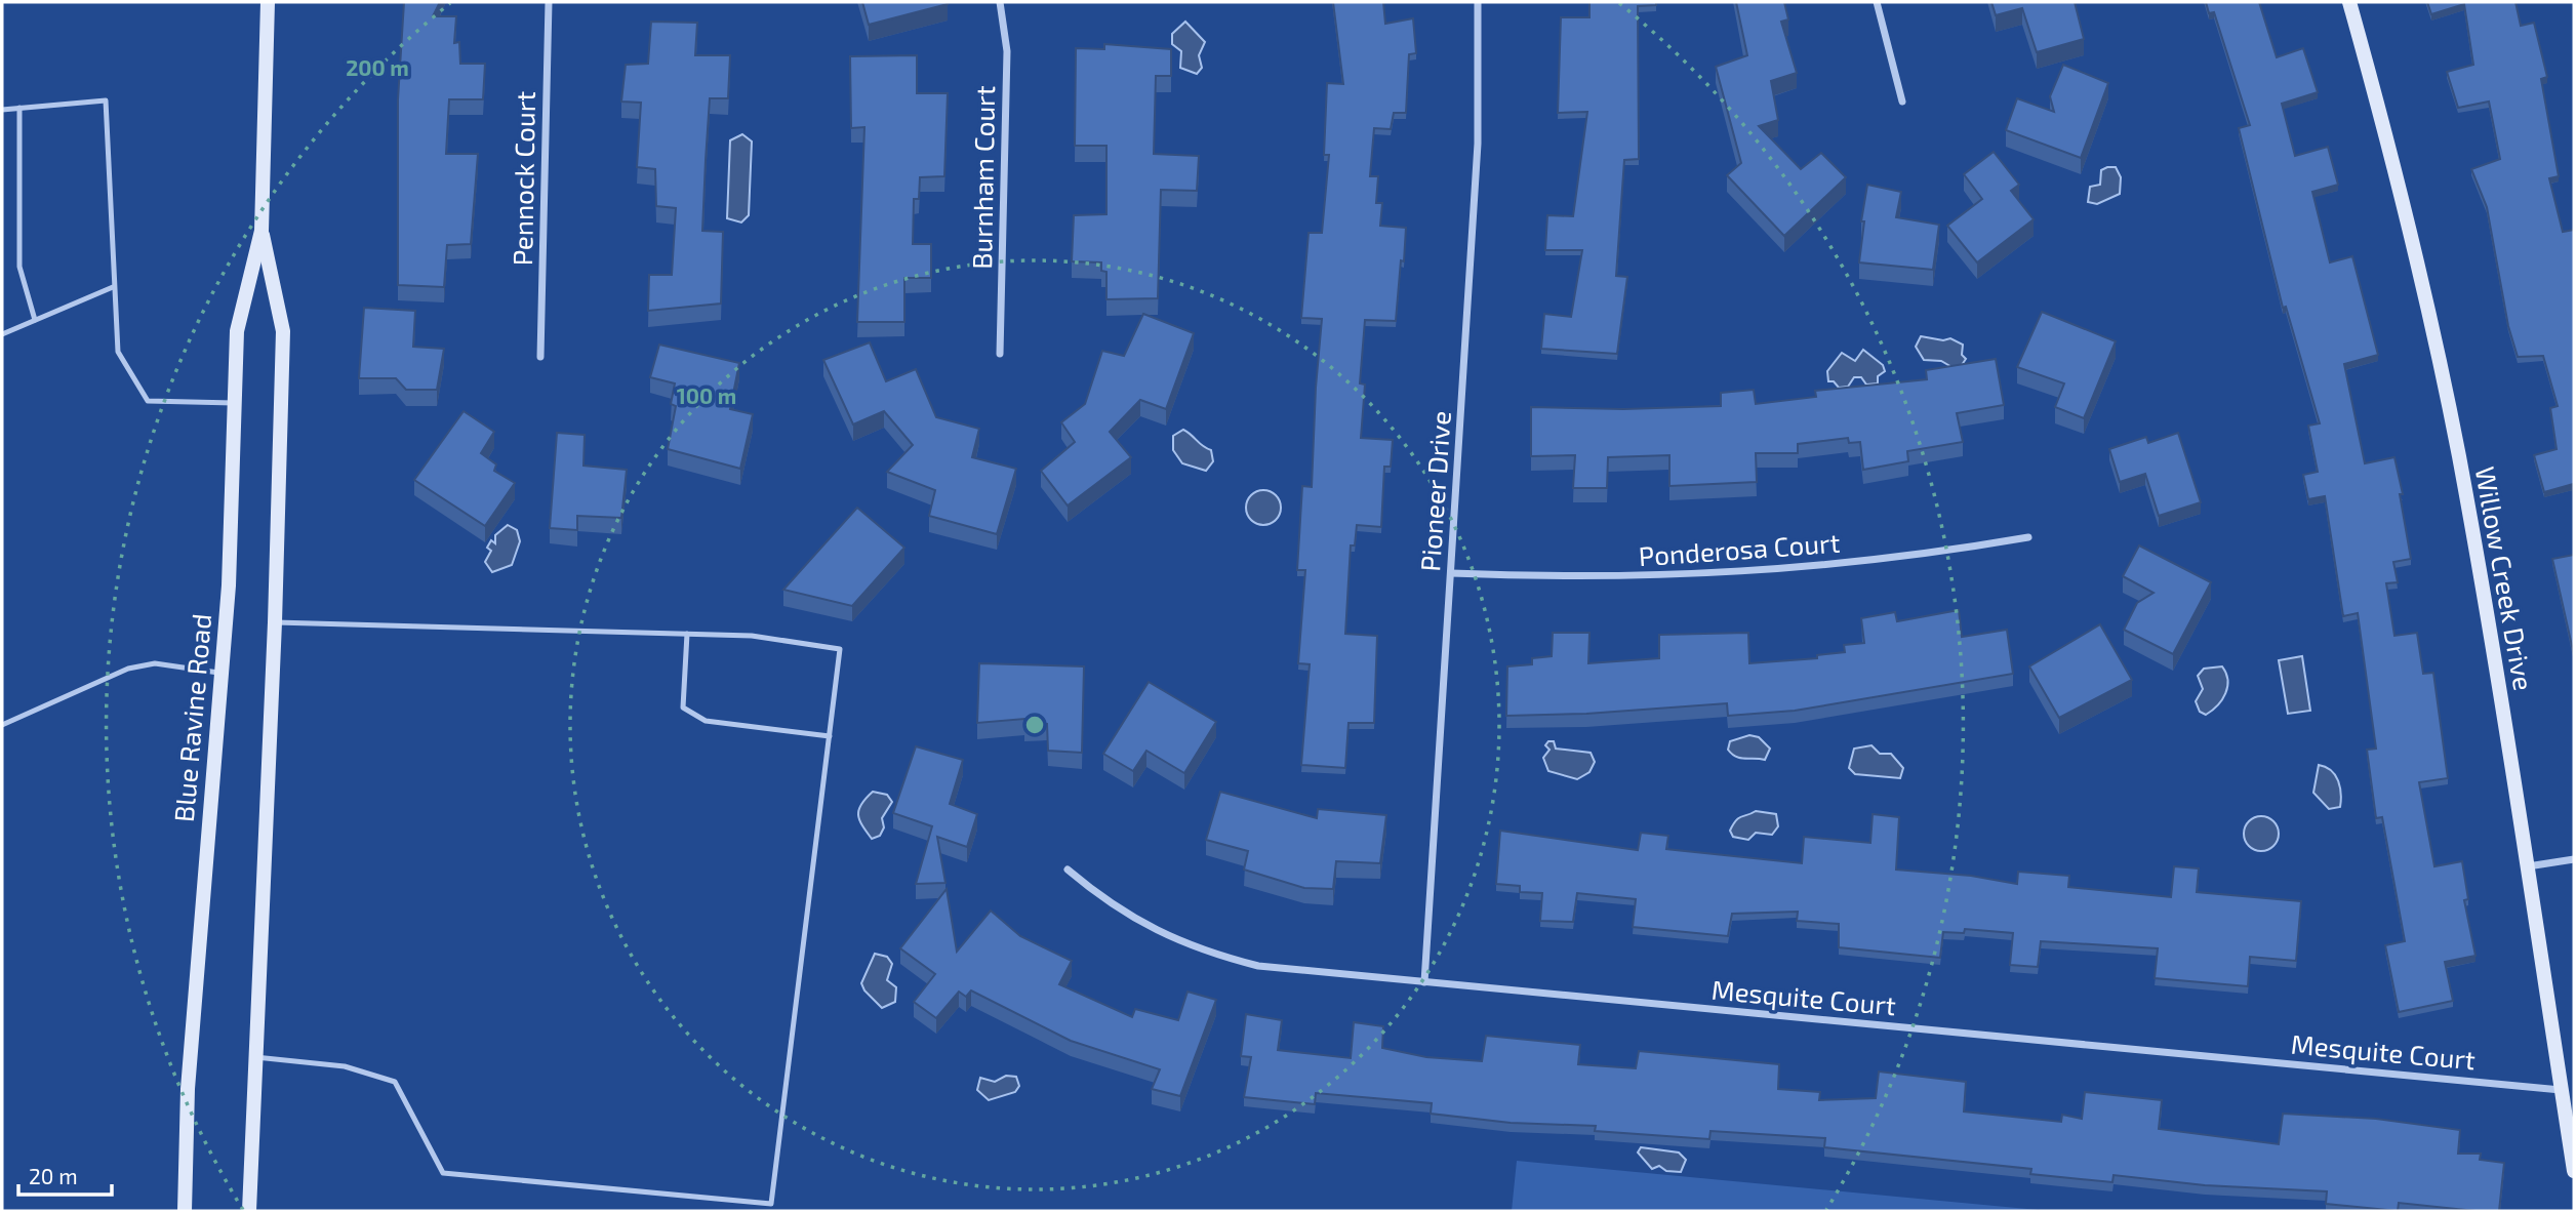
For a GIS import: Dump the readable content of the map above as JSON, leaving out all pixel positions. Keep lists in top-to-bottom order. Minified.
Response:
{"streets":{"main road":["Willow Creek Drive","Blue Ravine Road"],"street":["Burnham Court","Pennock Court","Pioneer Drive","Ponderosa Court","Mesquite Court"]},"crossings":[["Pioneer Drive","Ponderosa Court"],["Pioneer Drive","Mesquite Court"],["Willow Creek Drive","Mesquite Court"]],"scale_bar":"20 m","rings":["200 m","100 m"]}
